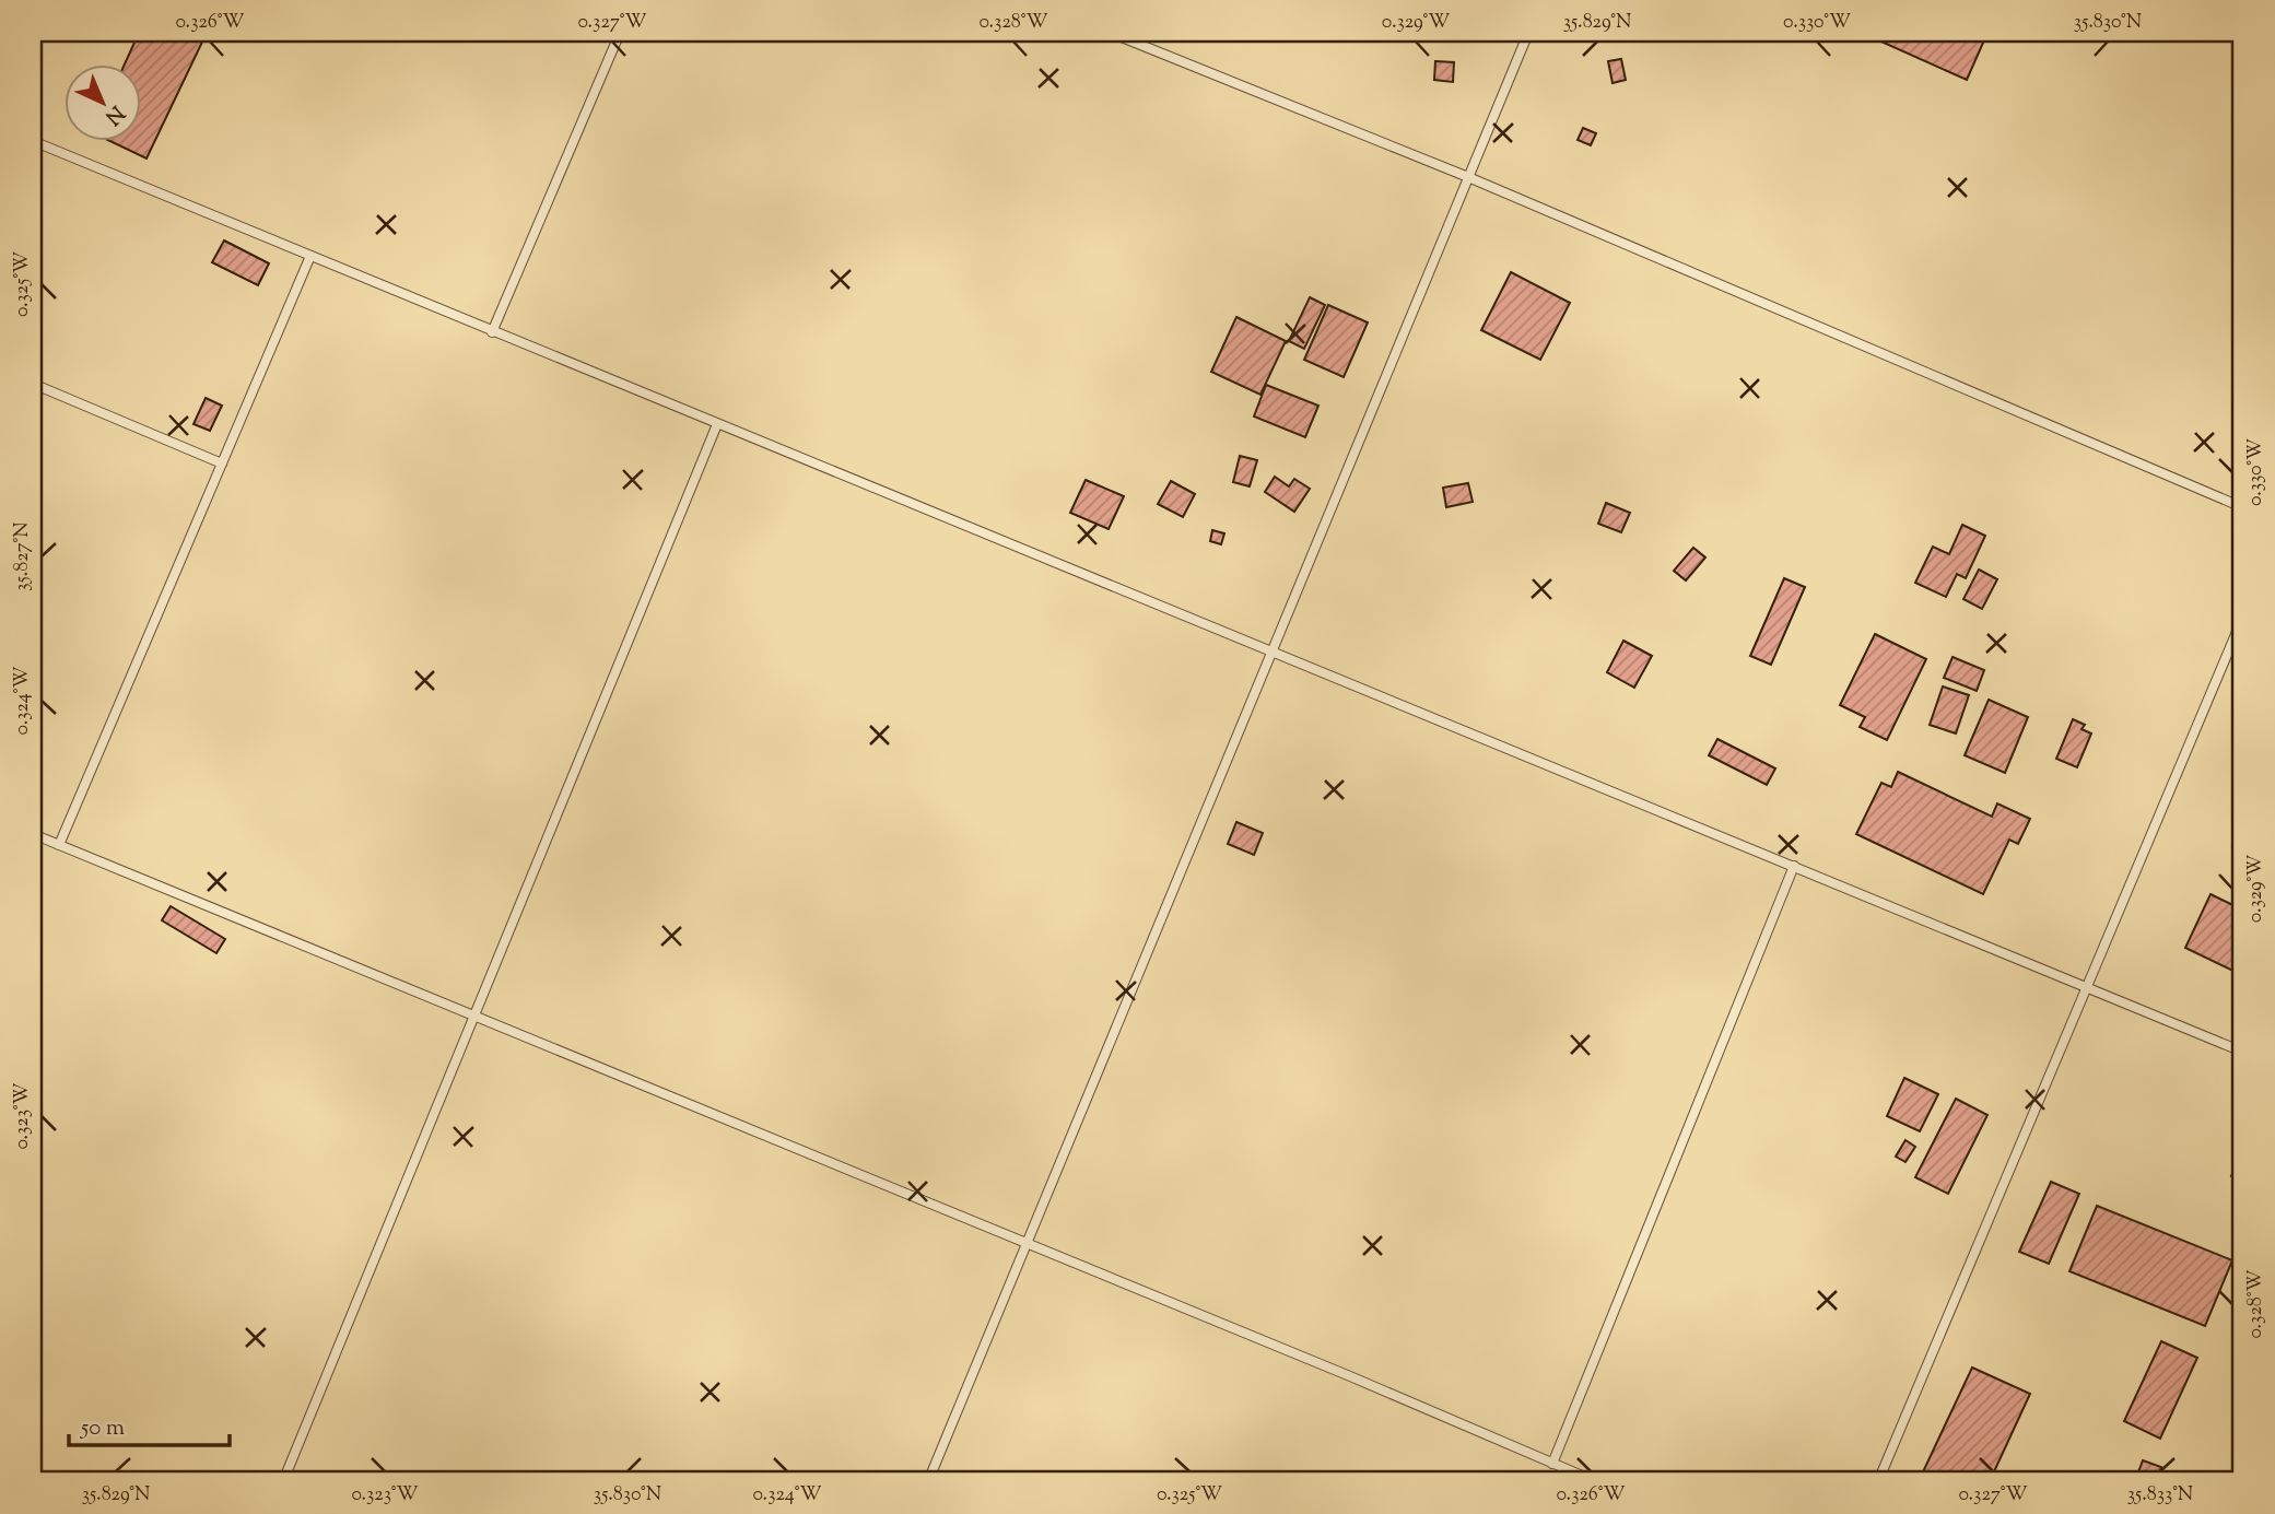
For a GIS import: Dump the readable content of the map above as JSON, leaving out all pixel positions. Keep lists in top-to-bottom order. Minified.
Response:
{"scale_bar":"50 m","north":"bottom right","coordinates":["0.326°W","0.327°W","0.328°W","0.329°W","35.829°N","0.330°W","35.830°N","0.325°W","35.827°N","0.324°W","0.323°W","35.833°N"]}
